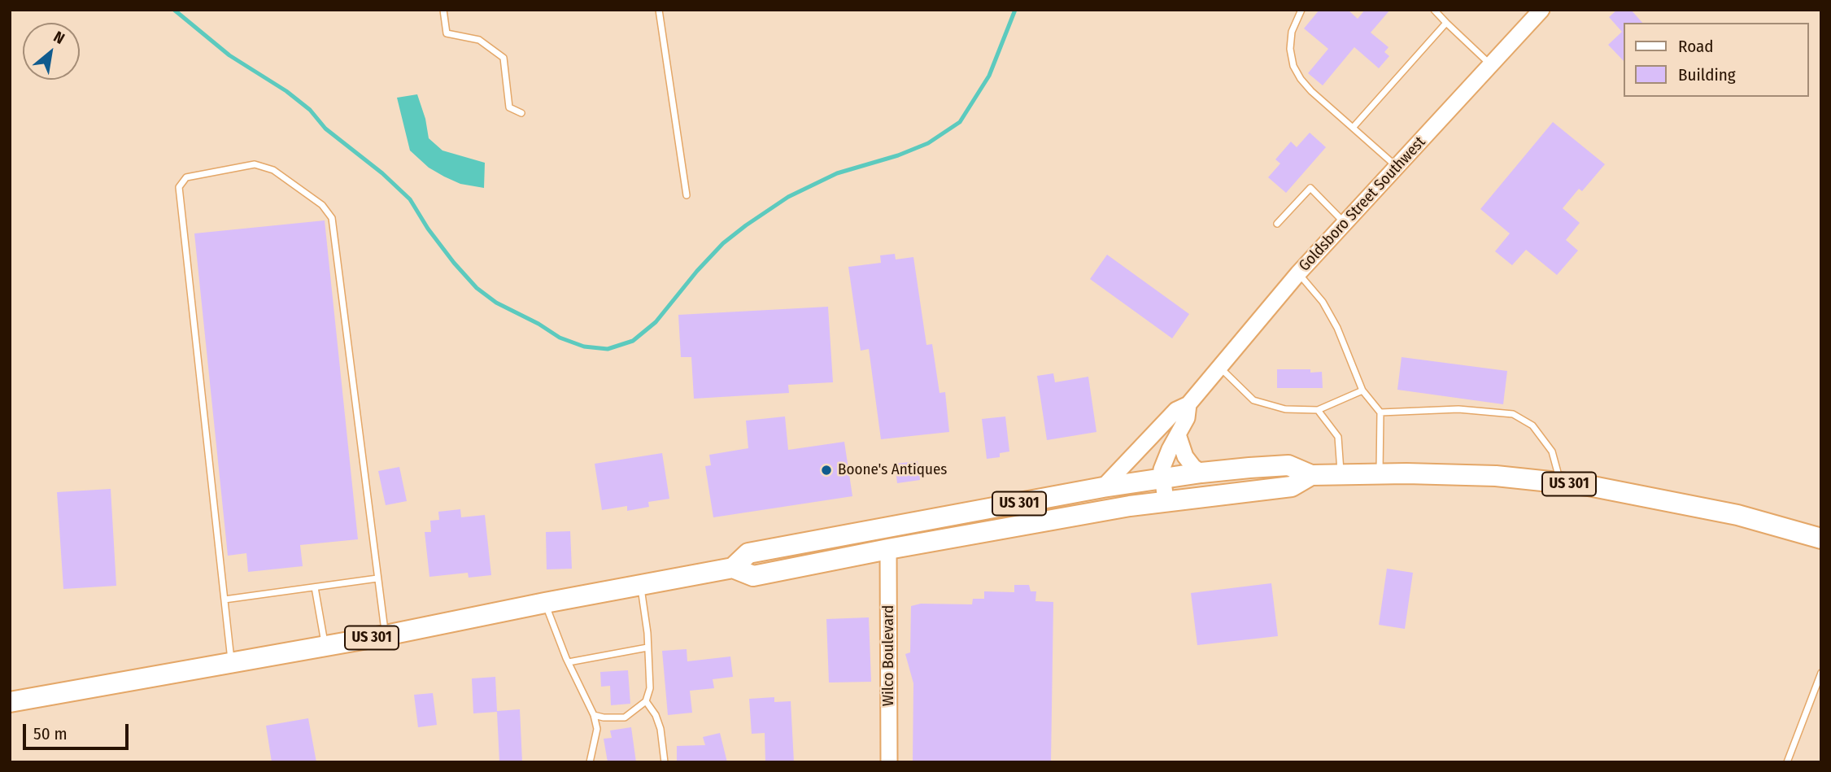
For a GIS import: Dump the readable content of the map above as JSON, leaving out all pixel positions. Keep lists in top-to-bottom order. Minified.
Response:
{"streets":{"highway":["US 301"],"street":["Goldsboro Street Southwest","Wilco Boulevard"]},"crossings":[["Goldsboro Street Southwest","US 301"],["US 301","Wilco Boulevard"]],"places":["Boone's Antiques"],"legend":["Road","Building"],"scale_bar":"50 m","north":"top right"}
